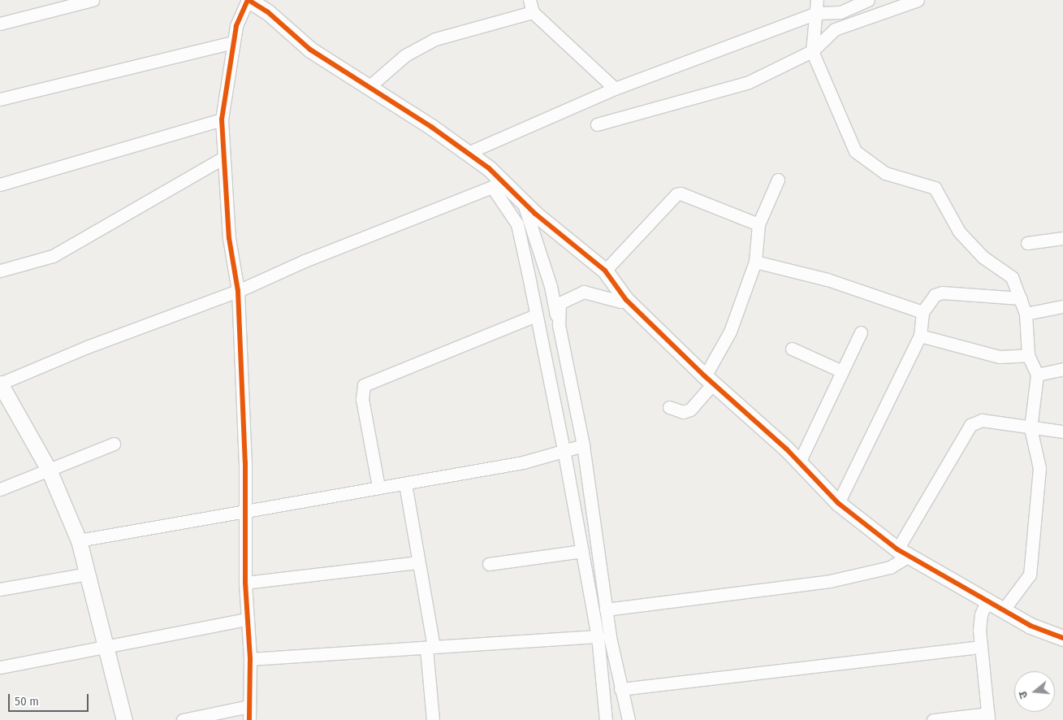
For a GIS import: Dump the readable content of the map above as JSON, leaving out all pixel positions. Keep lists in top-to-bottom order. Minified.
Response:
{"scale_bar":"50 m","north":"left"}
